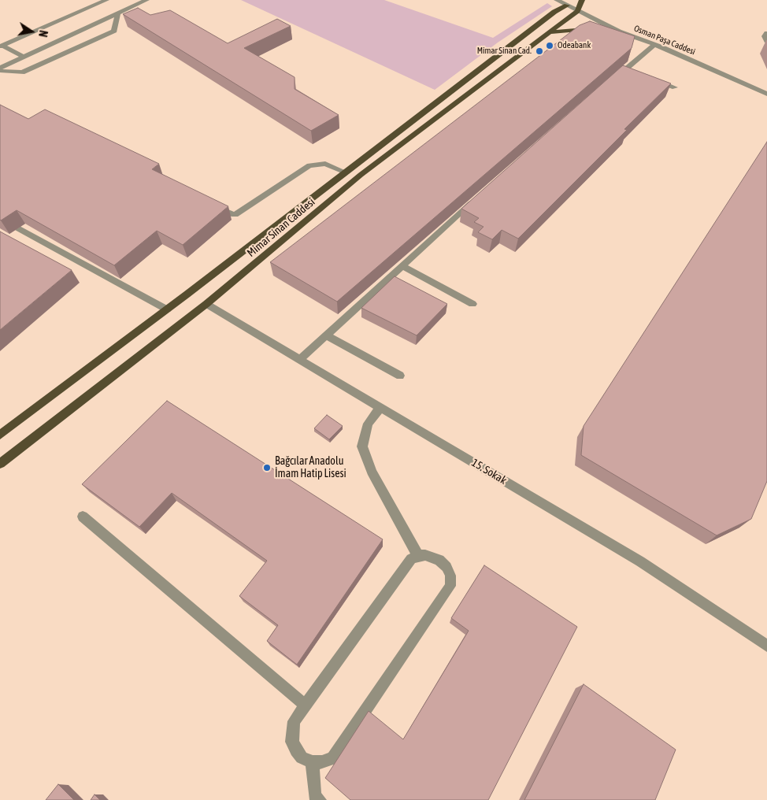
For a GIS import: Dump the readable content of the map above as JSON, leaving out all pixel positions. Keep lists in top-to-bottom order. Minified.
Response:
{"streets":{"main road":["Mimar Sinan Caddesi"],"street":["Osman Paşa Caddesi","15. Sokak"]},"crossings":[["Osman Paşa Caddesi","Mimar Sinan Caddesi"],["Mimar Sinan Caddesi","15. Sokak"]],"places":["Odeabank","Mimar Sinan Cad.","Bağcılar Anadolu İmam Hatip Lisesi"],"north":"right"}
